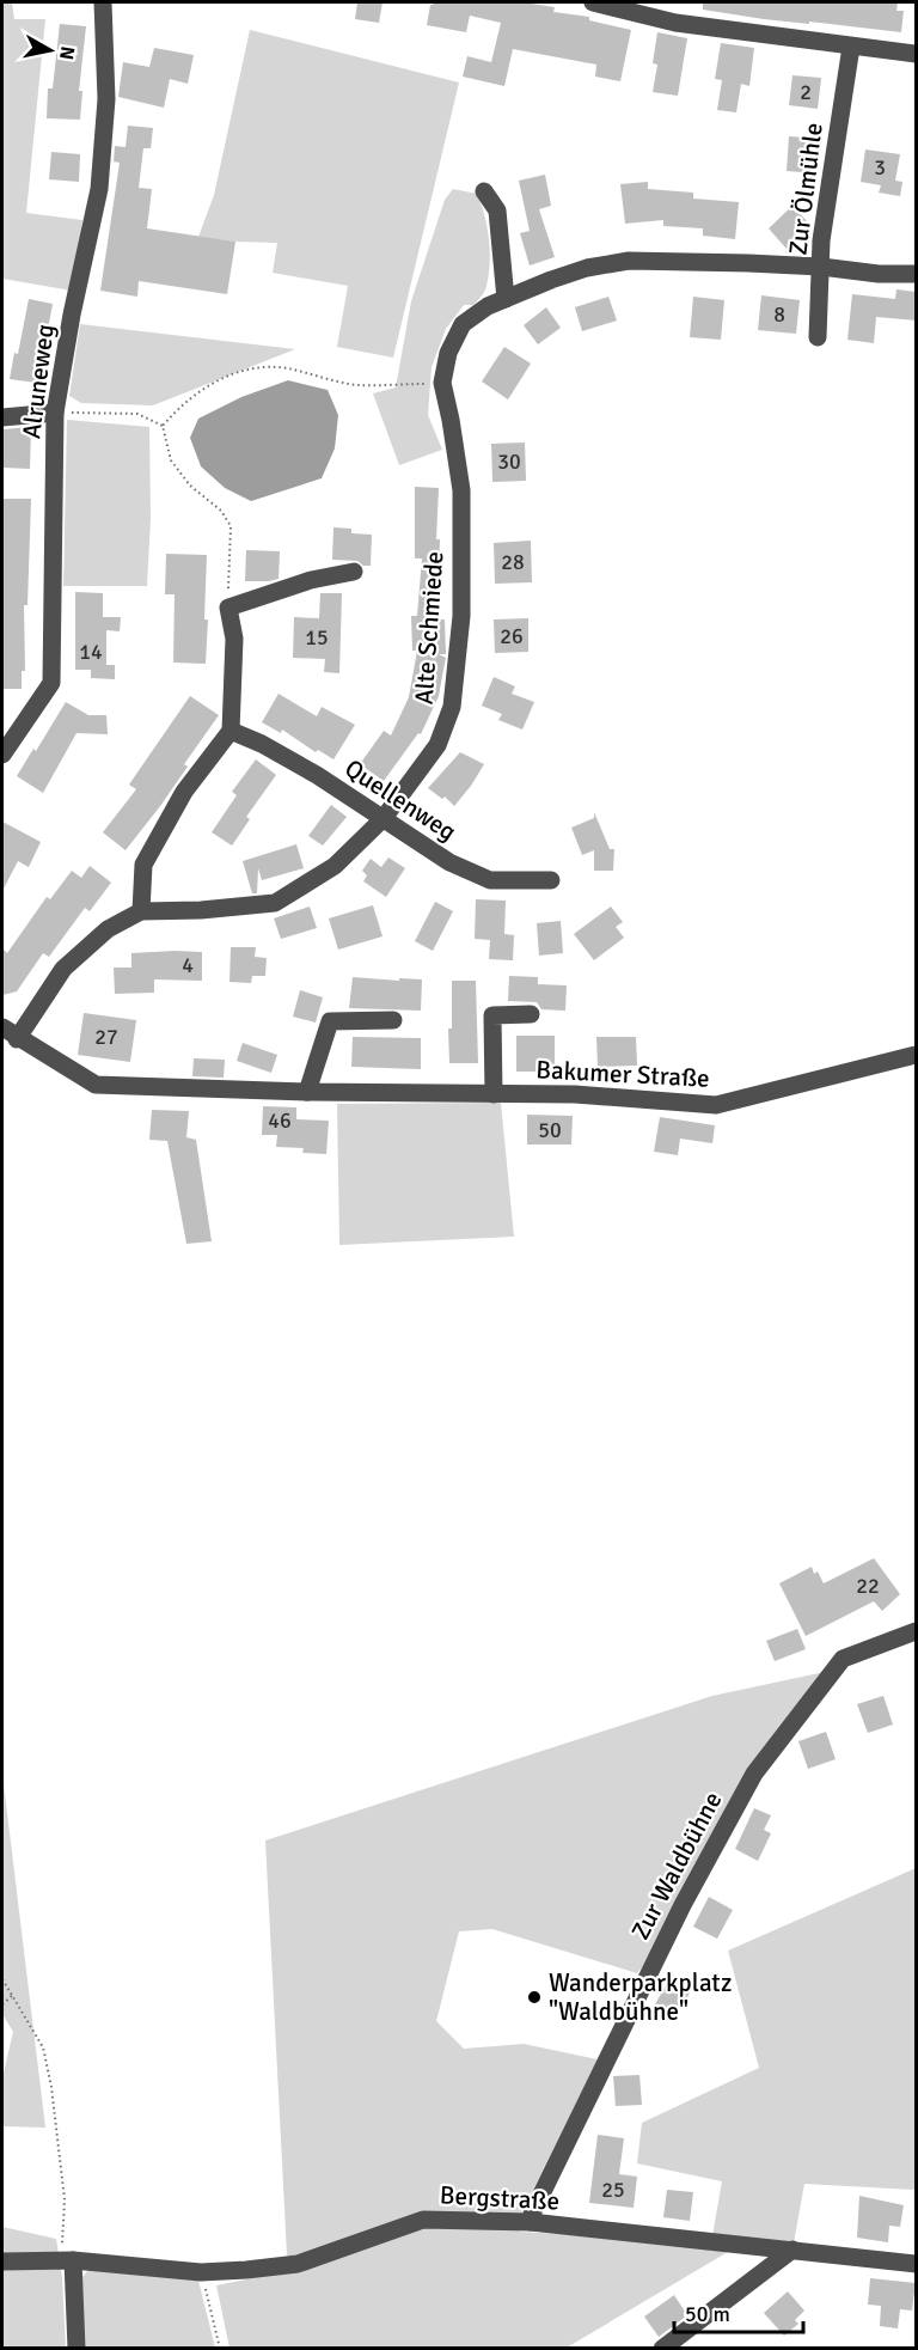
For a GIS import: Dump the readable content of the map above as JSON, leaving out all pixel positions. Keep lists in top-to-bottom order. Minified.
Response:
{"streets":{"street":["Zur Ölmühle","Alruneweg","Alte Schmiede","Quellenweg","Bakumer Straße","Zur Waldbühne","Bergstraße"]},"crossings":[["Zur Ölmühle","Alte Schmiede"],["Alte Schmiede","Quellenweg"],["Alte Schmiede","Bakumer Straße"],["Zur Waldbühne","Bergstraße"]],"places":["Wanderparkplatz \"Waldbühne\""],"house_numbers":["2","3","8","30","28","26","15","14","4","27","46","50","22","25"],"scale_bar":"50 m","north":"right"}
